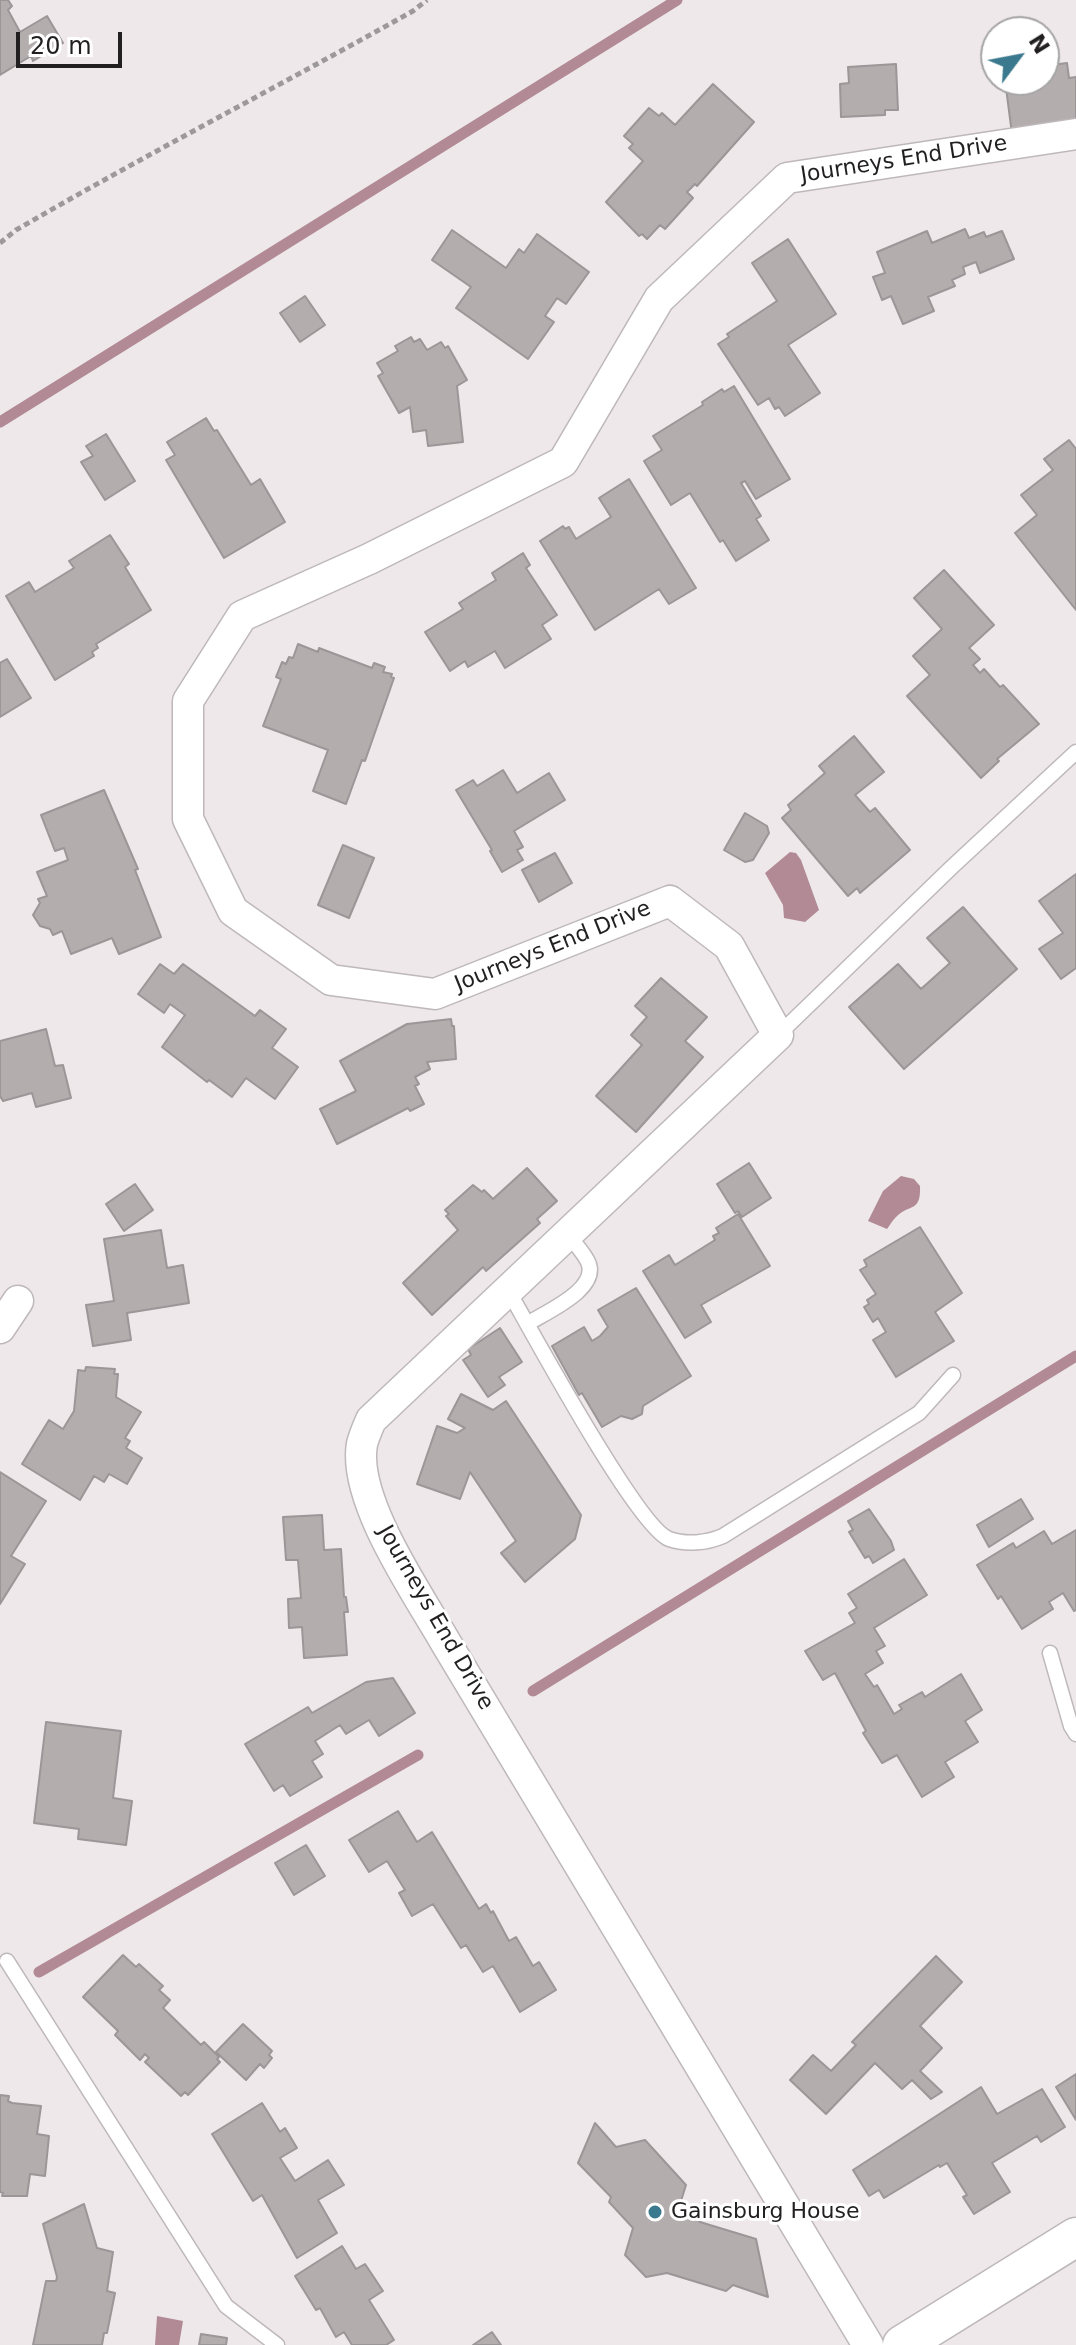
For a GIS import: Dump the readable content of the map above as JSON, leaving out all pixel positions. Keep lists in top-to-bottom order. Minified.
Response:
{"streets":{"street":["Journeys End Drive"]},"places":["Gainsburg House"],"scale_bar":"20 m","north":"top right"}
